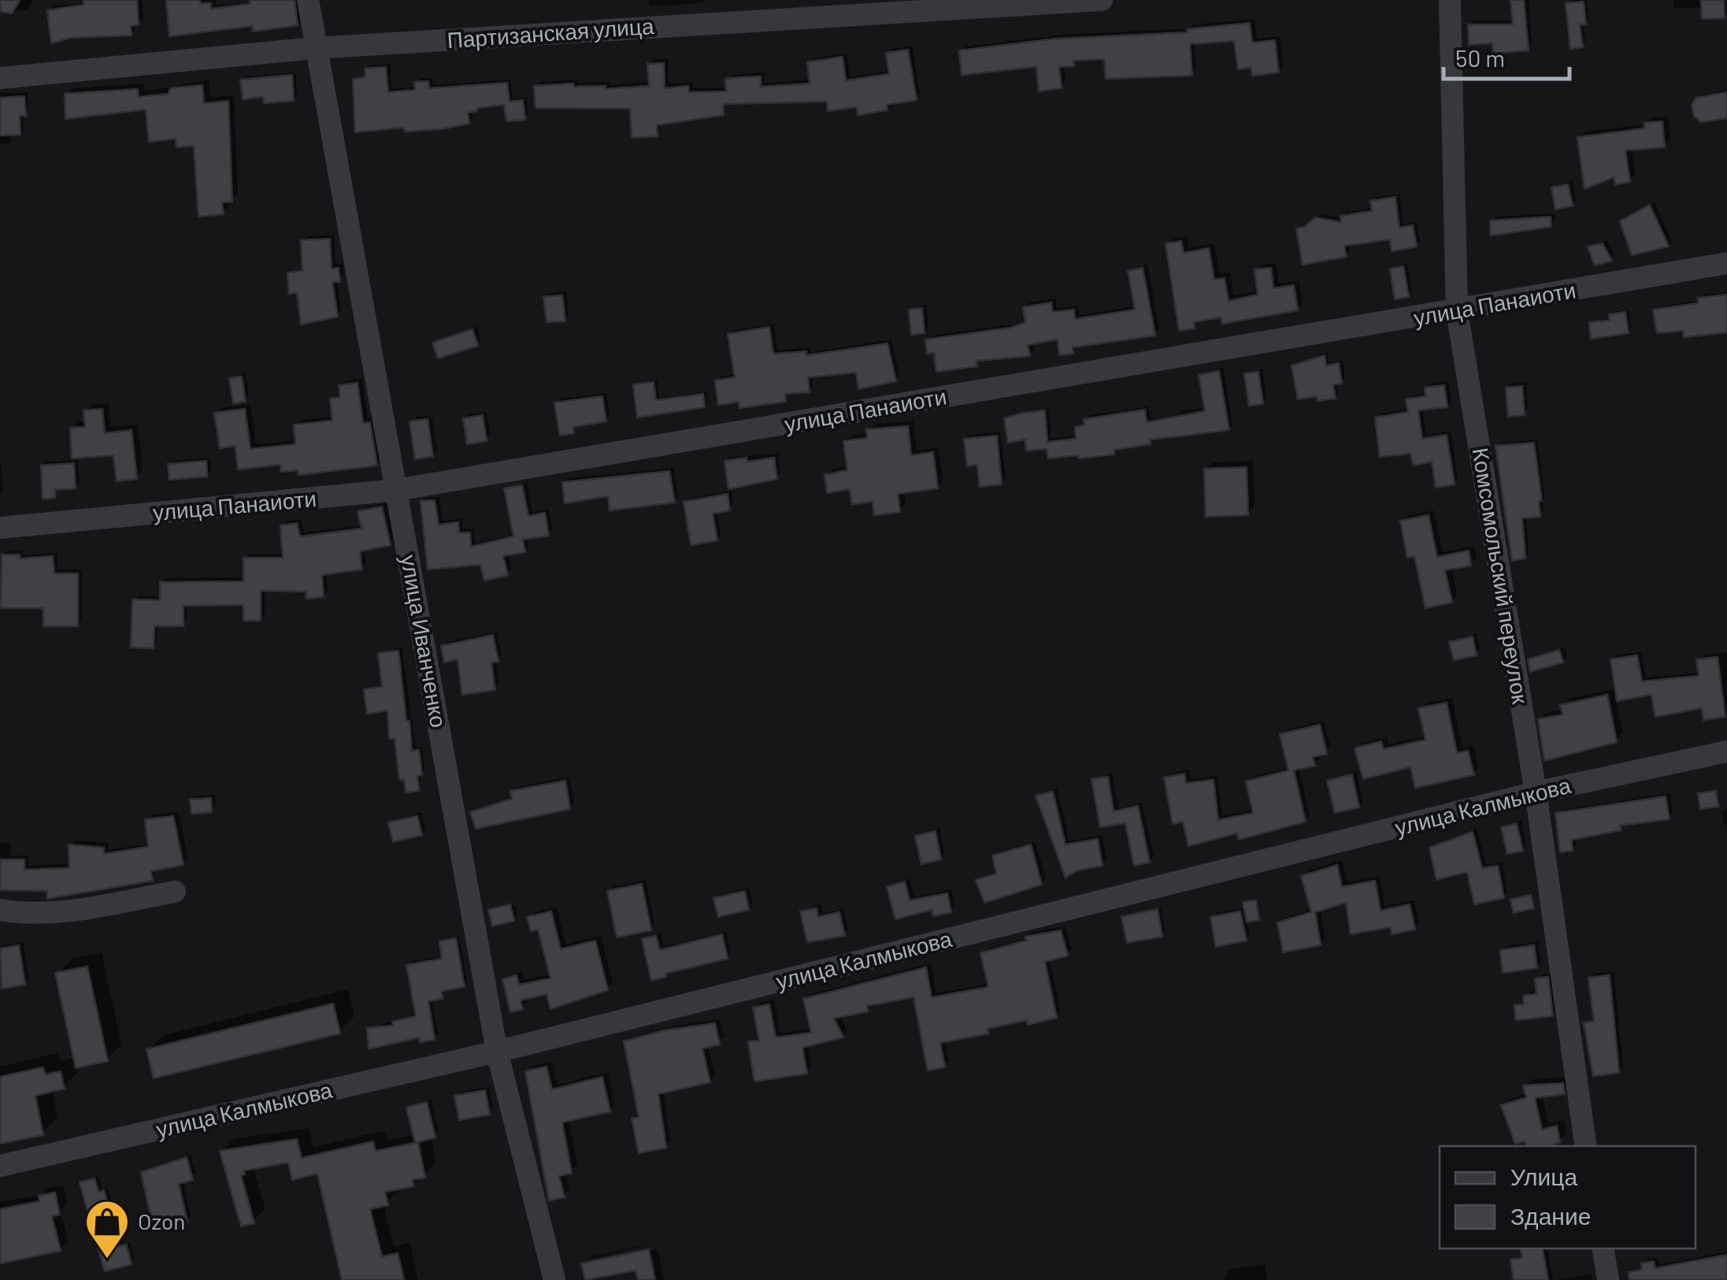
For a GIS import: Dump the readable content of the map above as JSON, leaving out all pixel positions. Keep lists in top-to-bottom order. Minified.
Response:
{"streets":{"street":["Партизанская улица","улица Панаиоти","Комсомольский переулок","улица Иванченко","улица Калмыкова"]},"crossings":[["Партизанская улица","улица Иванченко"],["улица Панаиоти","Комсомольский переулок"],["улица Панаиоти","улица Иванченко"],["Комсомольский переулок","улица Калмыкова"],["улица Иванченко","улица Калмыкова"]],"places":{"shop":["Ozon"]},"legend":["Улица","Здание"],"scale_bar":"50 m"}
